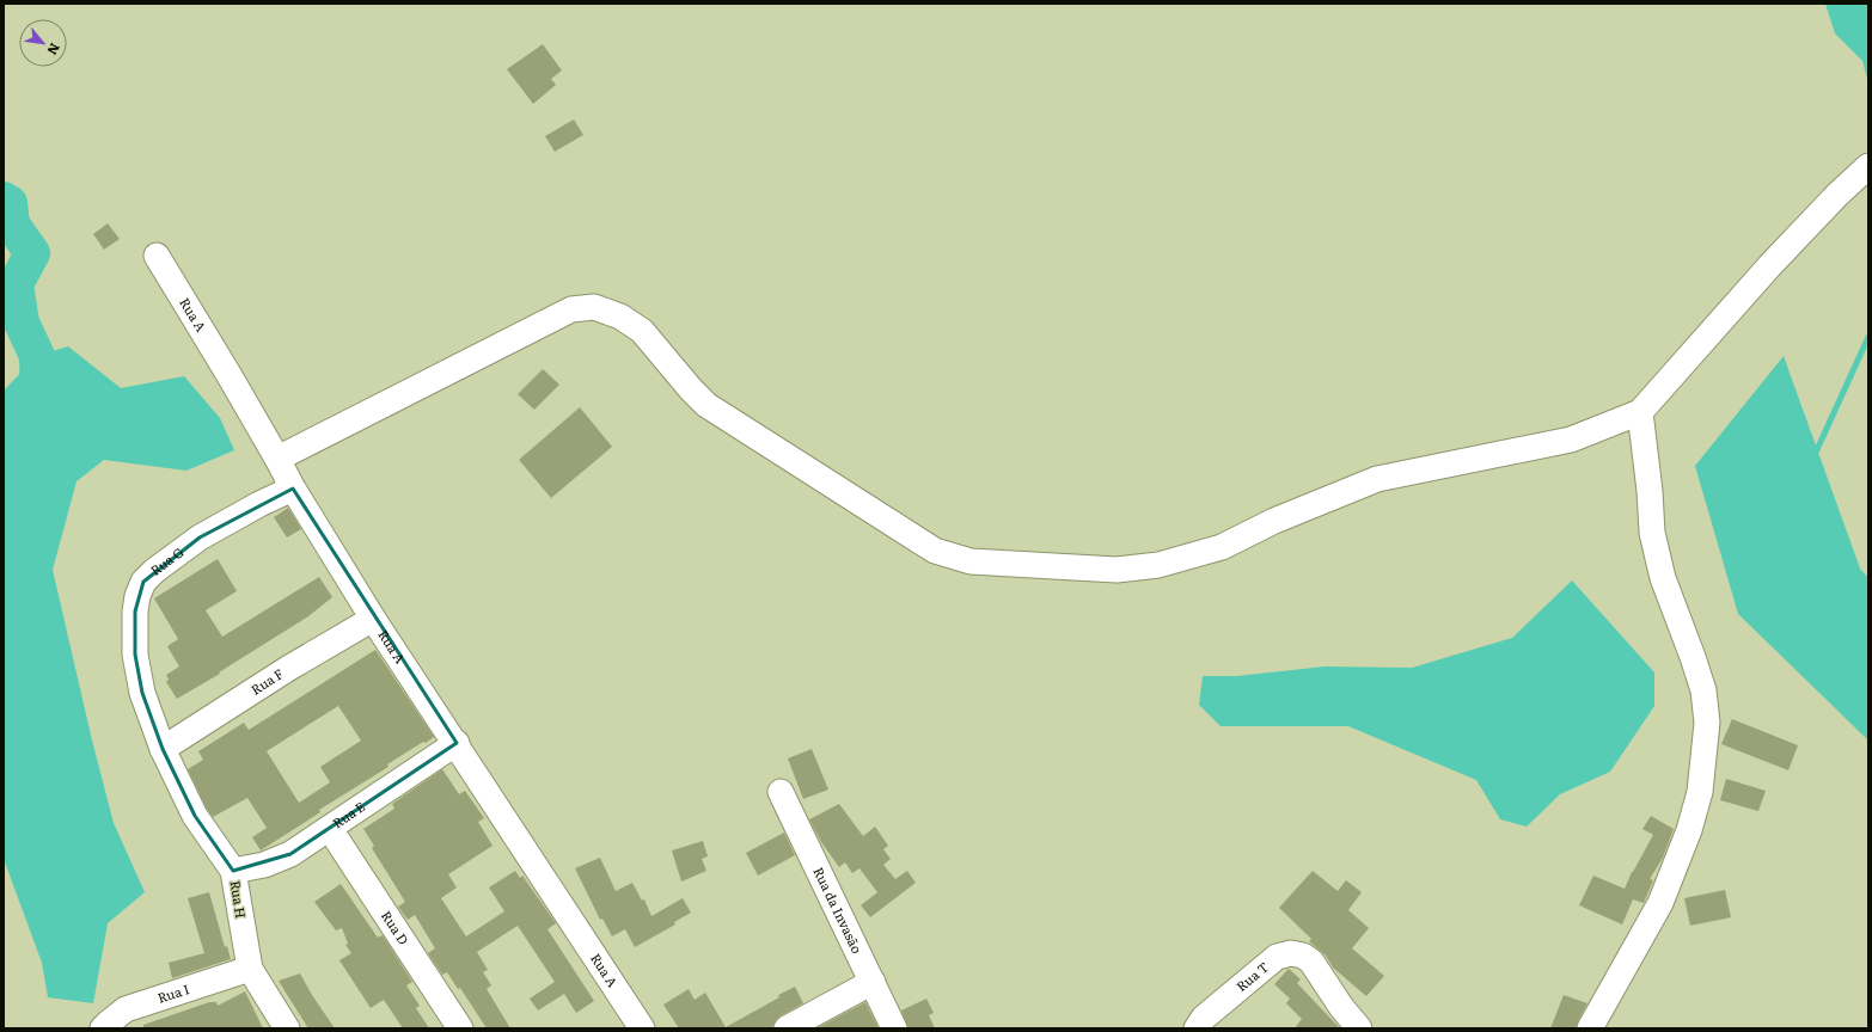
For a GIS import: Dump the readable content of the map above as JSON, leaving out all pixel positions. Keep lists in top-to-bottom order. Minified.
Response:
{"streets":{"street":["Rua A","Rua G","Rua F","Rua E","Rua H","Rua da Invasão","Rua D","Rua T","Rua I"]},"crossings":[["Rua A","Rua G"],["Rua A","Rua F"],["Rua A","Rua E"],["Rua G","Rua F"],["Rua G","Rua H"],["Rua F","Rua H"],["Rua E","Rua H"],["Rua E","Rua D"],["Rua H","Rua I"]],"north":"bottom right"}
